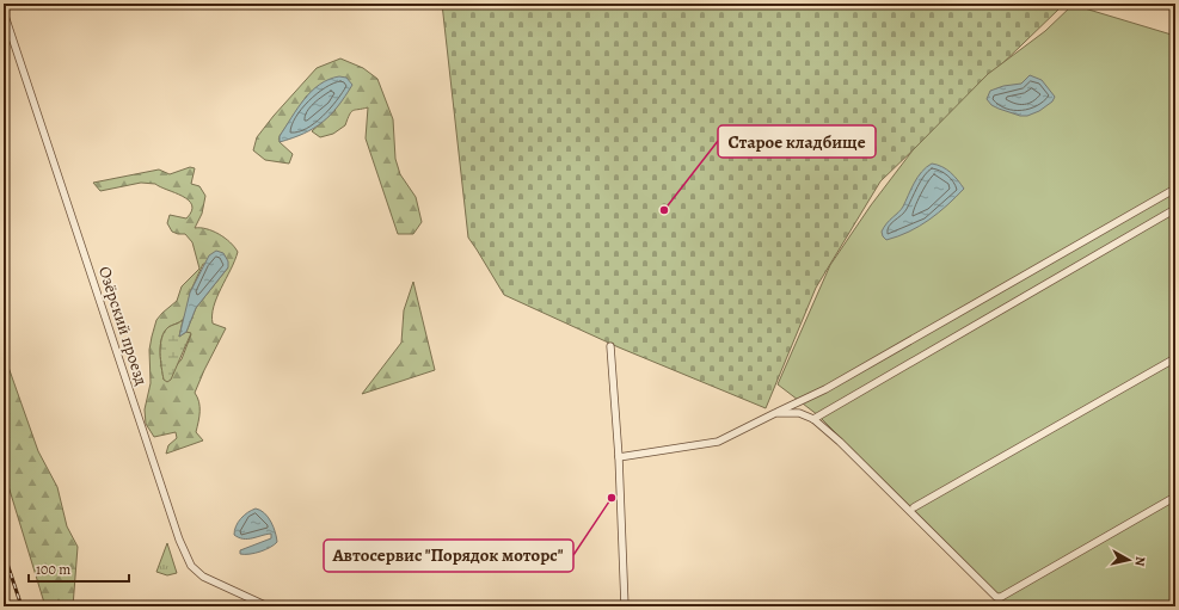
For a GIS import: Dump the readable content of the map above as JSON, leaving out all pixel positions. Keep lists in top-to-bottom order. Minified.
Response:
{"streets":{"street":["Озёрский проезд"]},"places":["Старое кладбище","Автосервис \"Порядок моторс\""],"scale_bar":"100 m","north":"right"}
